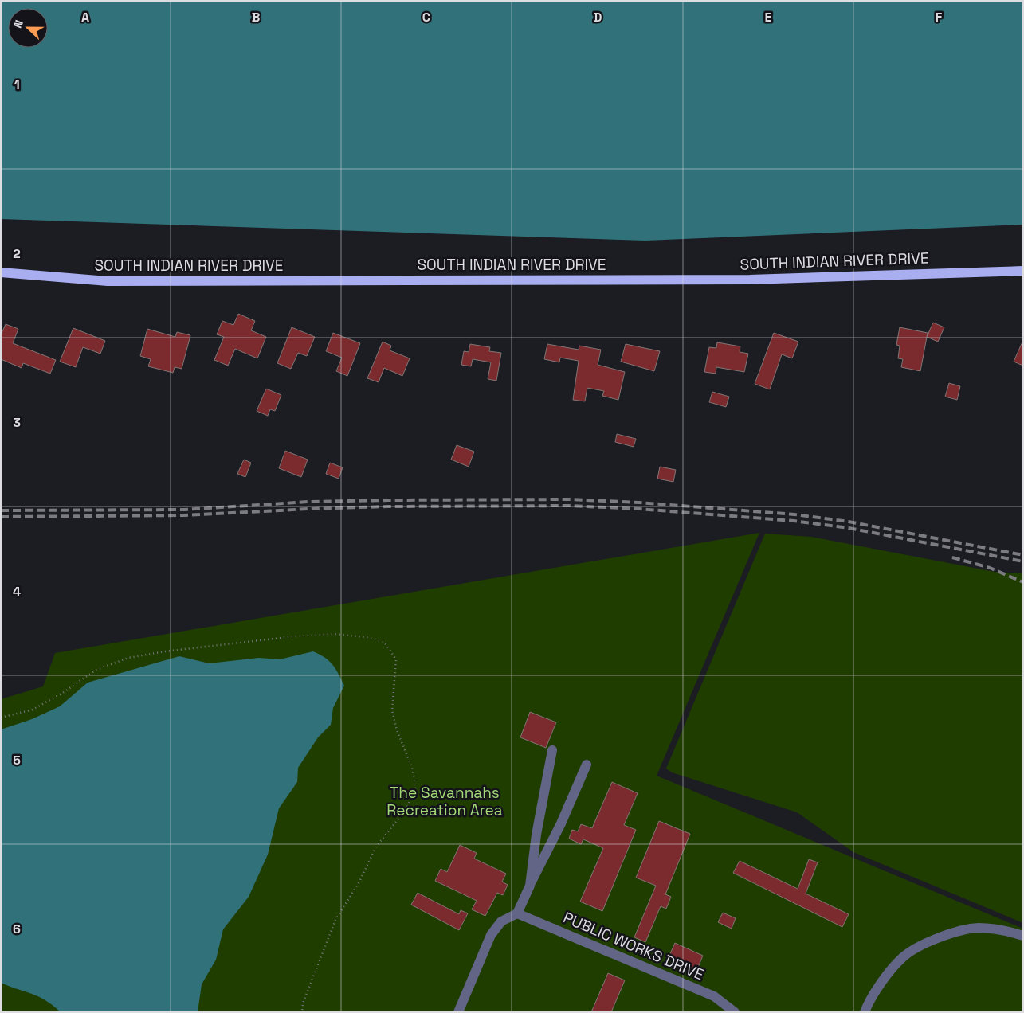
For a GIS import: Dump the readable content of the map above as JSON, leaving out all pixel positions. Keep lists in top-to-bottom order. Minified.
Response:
{"streets":{"main road":["SOUTH INDIAN RIVER DRIVE"],"street":["PUBLIC WORKS DRIVE"]},"parks":["The Savannahs Recreation Area"],"north":"left","grid":{"columns":["A","B","C","D","E","F"],"rows":["1","2","3","4","5","6"]}}
